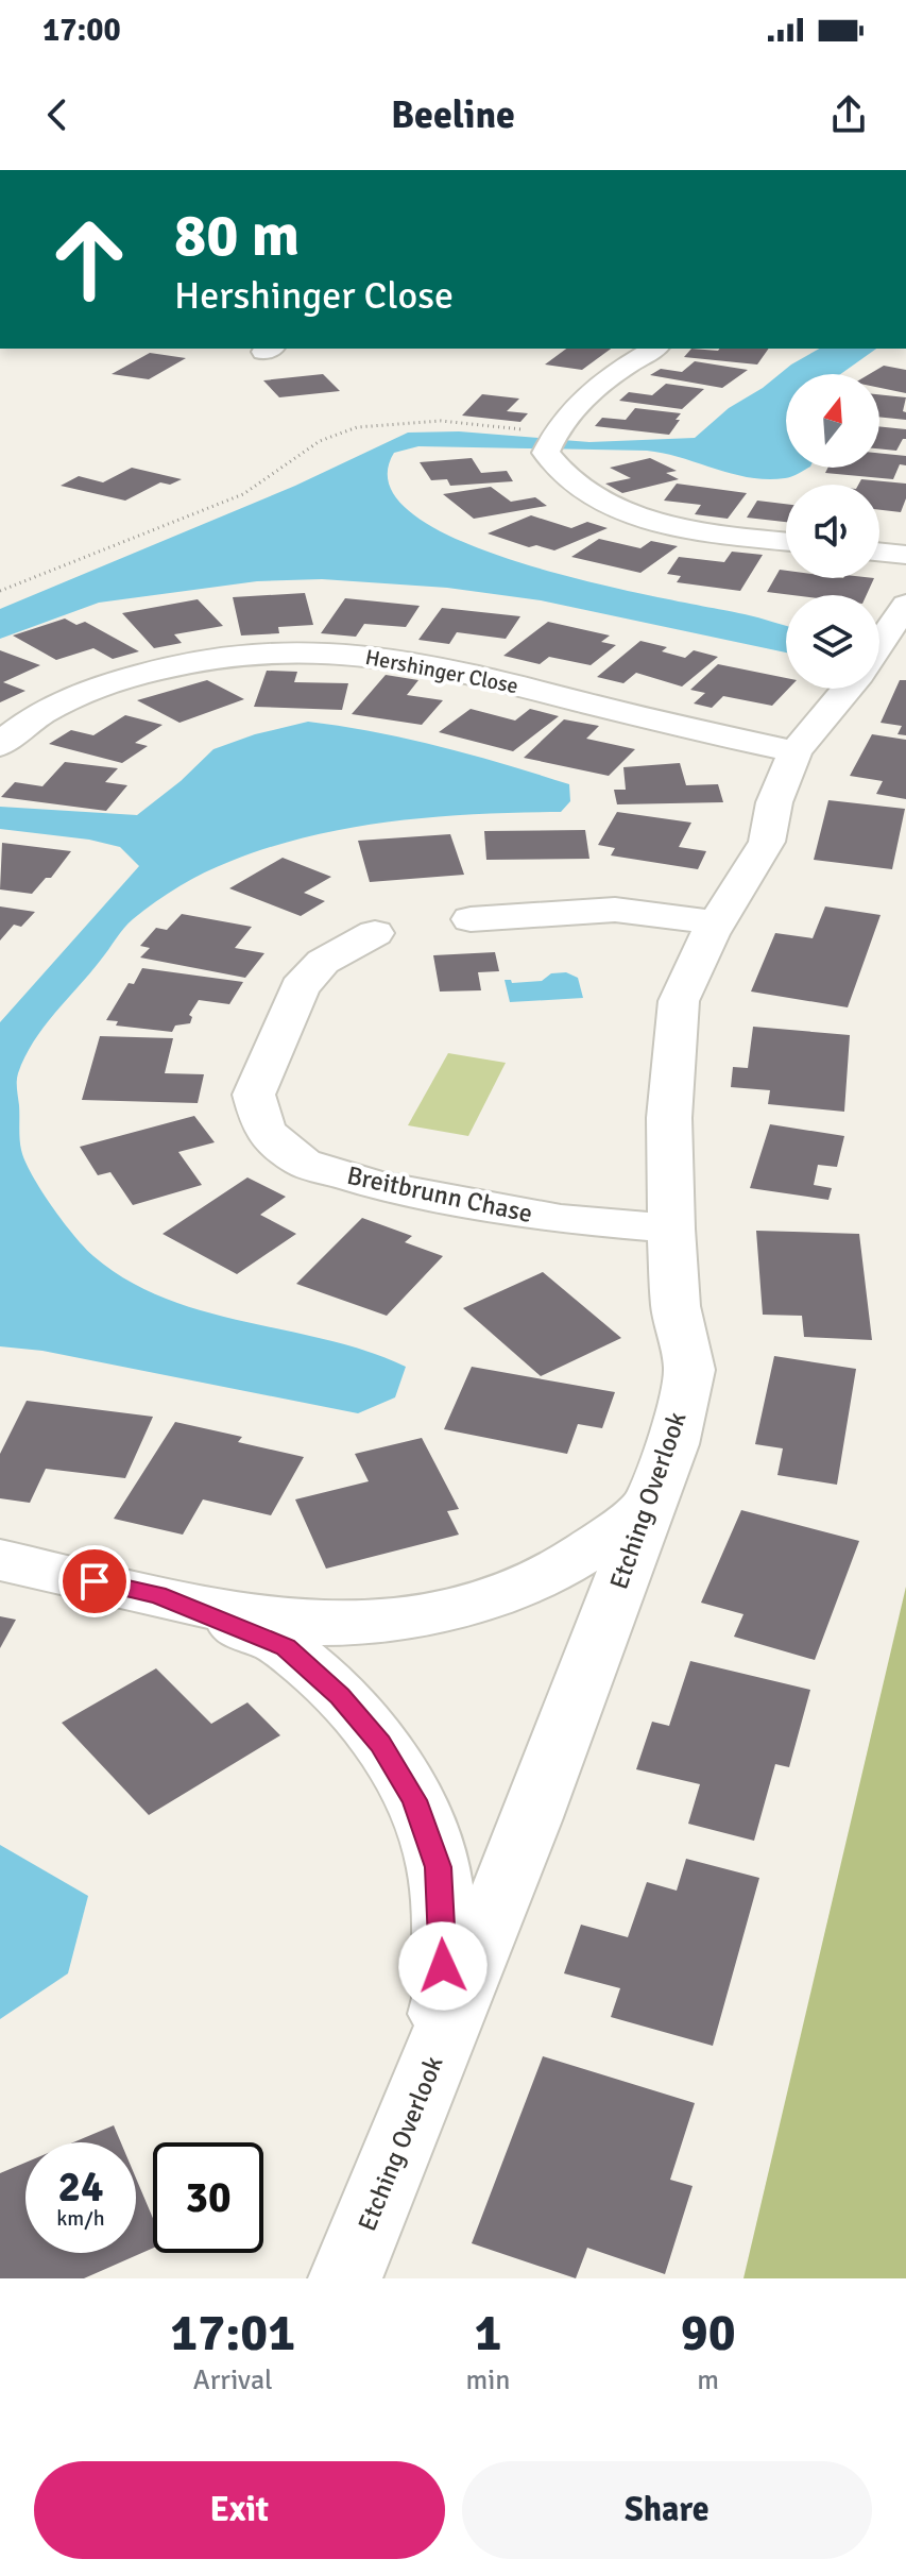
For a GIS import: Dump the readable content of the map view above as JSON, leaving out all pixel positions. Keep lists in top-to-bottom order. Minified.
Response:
{"streets":{"street":["Hershinger Close","Breitbrunn Chase","Etching Overlook"]},"crossings":[["Hershinger Close","Etching Overlook"],["Breitbrunn Chase","Etching Overlook"]],"north":"top","page":{"status":"17:00","header":"Beeline","turn":["80 m","Hershinger Close"],"speed":"24 km/h","limit":"30","eta":["17:01","Arrival","1","min","90","m"],"buttons":["Exit","Share"]}}
